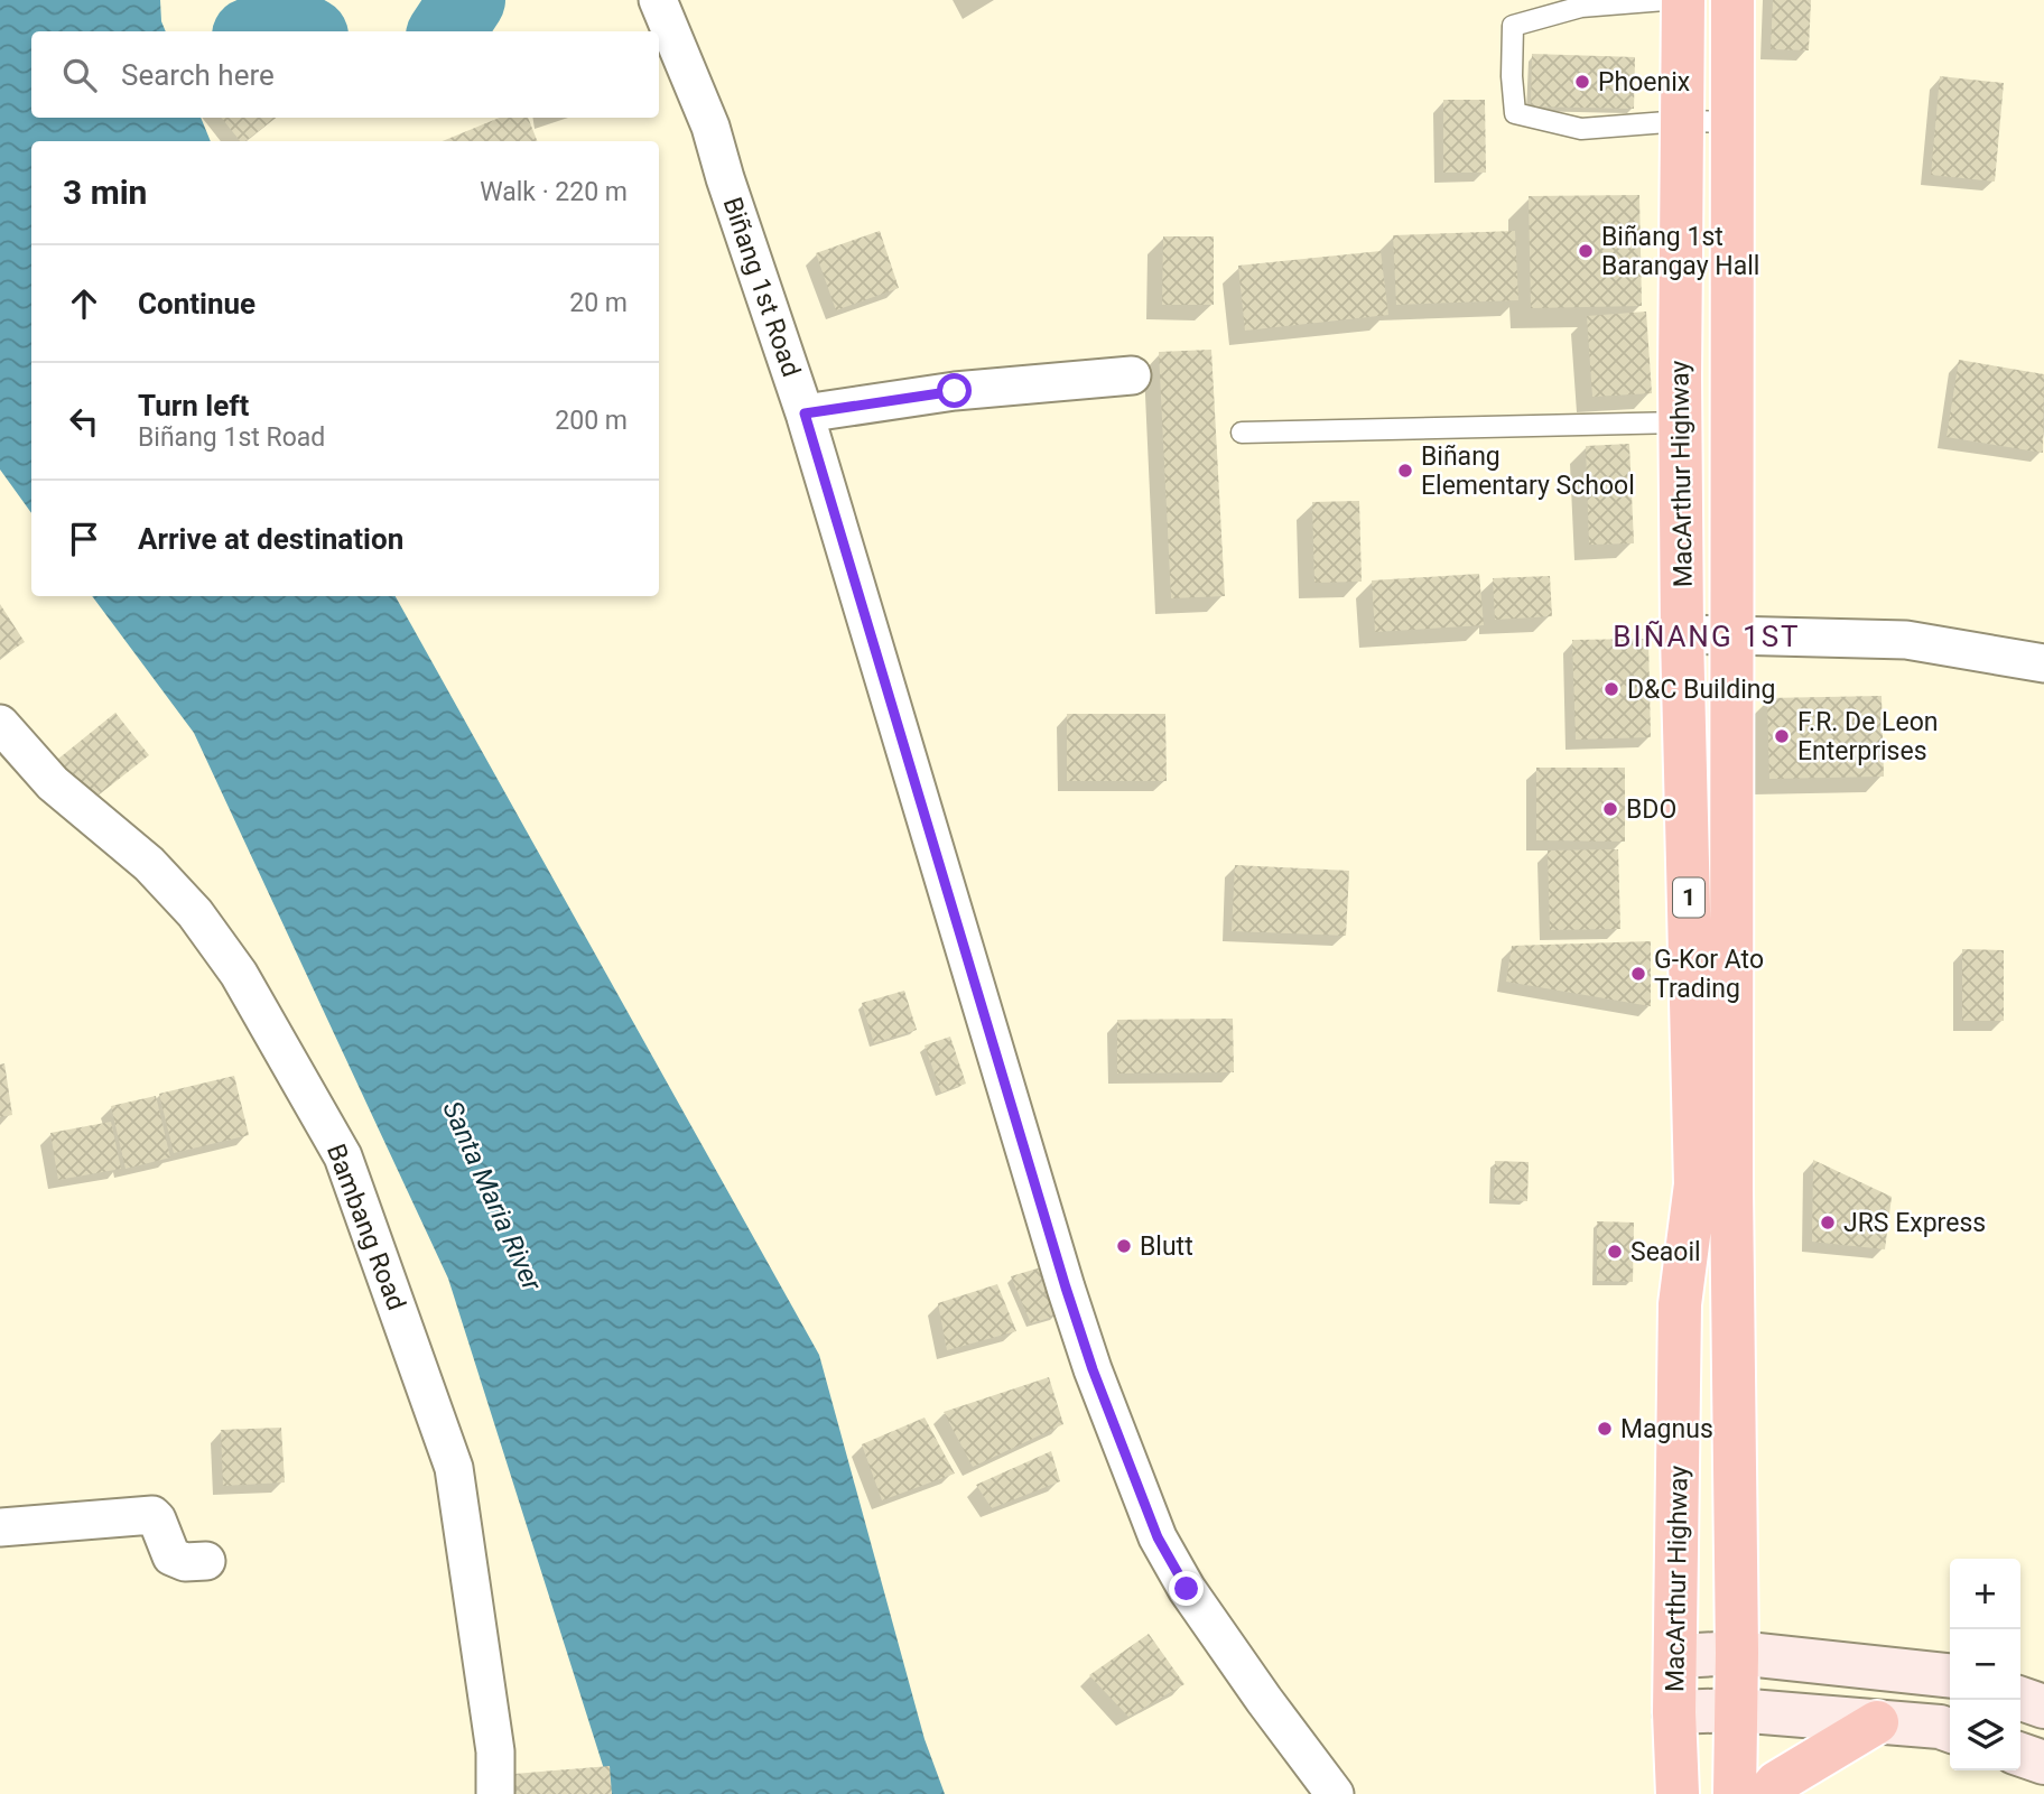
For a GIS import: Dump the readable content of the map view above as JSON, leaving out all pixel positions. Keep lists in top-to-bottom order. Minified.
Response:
{"streets":{"highway":["MacArthur Highway","1"],"street":["Biñang 1st Road","Bambang Road"]},"districts":["BIÑANG 1ST"],"water":["Santa Maria River"],"places":["Phoenix","Biñang 1st Barangay Hall","Biñang Elementary School","D&C Building","F.R. De Leon Enterprises","BDO","G-Kor Ato Trading","JRS Express","Blutt","Seaoil","Magnus"],"page":{"search":"Search here","heading":["3 min","Walk · 220 m"],"list":[["Continue","20 m"],["Turn left","Biñang 1st Road","200 m"],"Arrive at destination"],"map_buttons":["+","−"]}}
